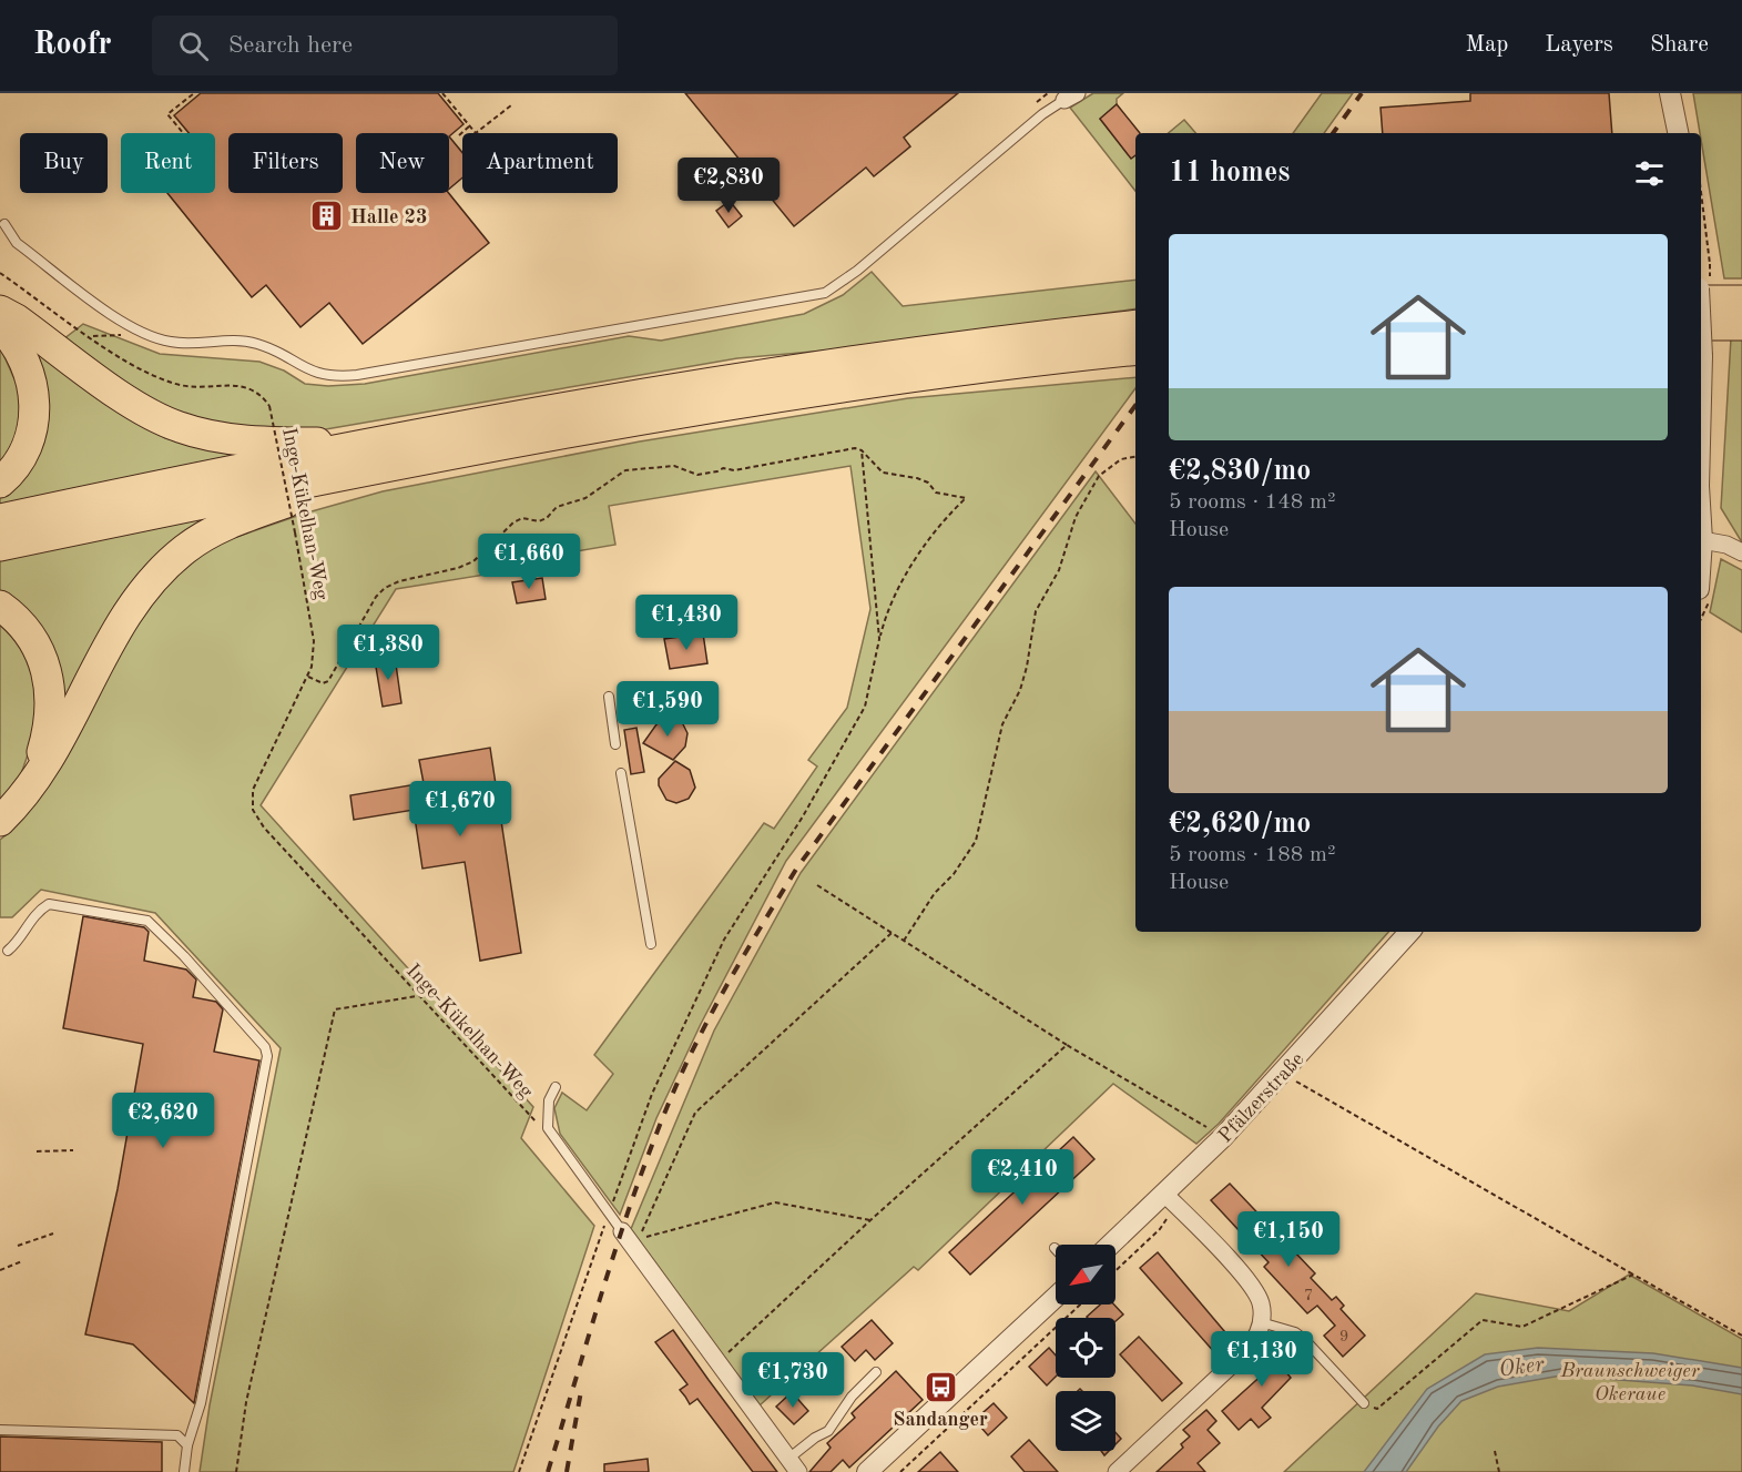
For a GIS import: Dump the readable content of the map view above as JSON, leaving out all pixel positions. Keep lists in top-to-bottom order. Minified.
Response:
{"streets":{"street":["Pfälzerstraße"],"path":["Inge-Kükelhan-Weg"]},"water":["Oker"],"parks":["Braunschweiger Okeraue"],"places":{"building":["Halle 23"],"bus stop":["Sandanger"]},"house_numbers":["7","9"],"north":"bottom left","page":{"header":"Roofr","search":"Search here","nav":["Map","Layers","Share"],"chip":["Buy","Rent","Filters","New","Apartment"],"heading":"11 homes","price":["€2,830","€1,660","€1,430","€1,380","€1,590","€1,670","€2,620","€2,410","€1,150","€1,130","€1,730"],"list":[{"name":"€2,830/mo","note":"5 rooms · 148 m² · House"},{"name":"€2,620/mo","note":"5 rooms · 188 m² · House"}]}}
